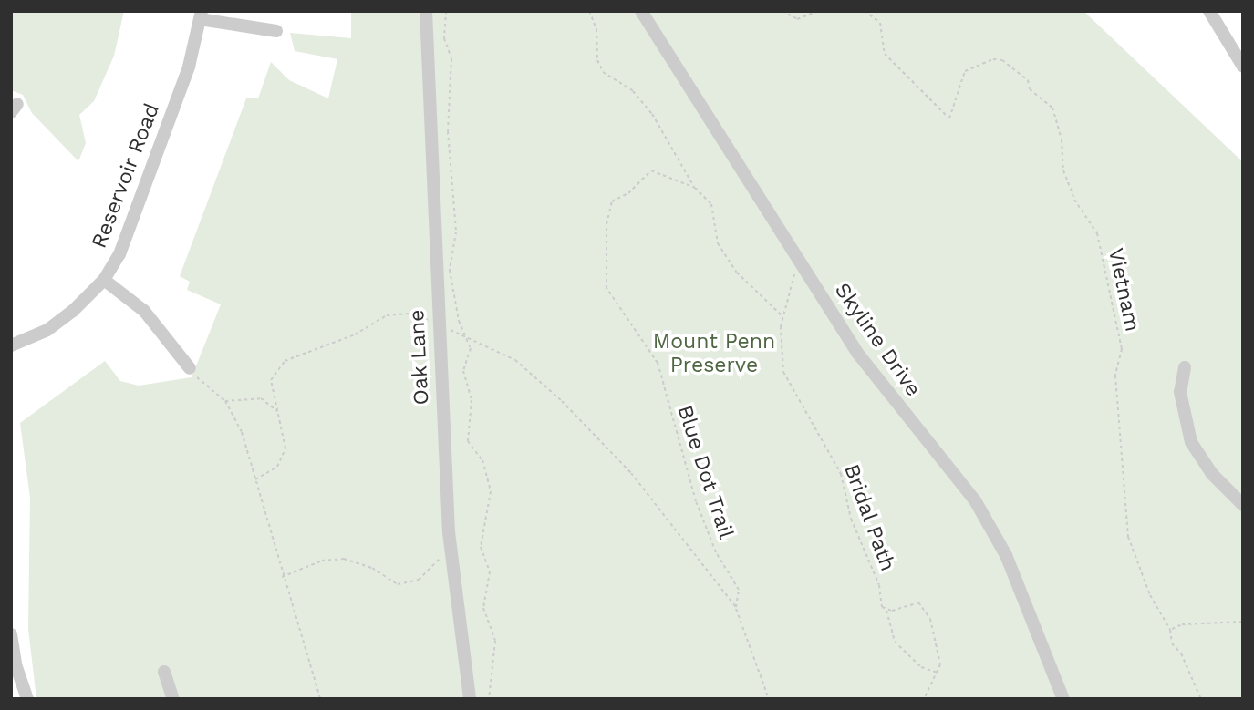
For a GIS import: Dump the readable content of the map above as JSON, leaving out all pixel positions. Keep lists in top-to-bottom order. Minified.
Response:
{"streets":{"street":["Reservoir Road","Skyline Drive","Oak Lane"],"path":["Vietnam","Blue Dot Trail","Bridal Path"]},"crossings":[["Oak Lane","Blue Dot Trail"]],"parks":["Mount Penn Preserve"]}
